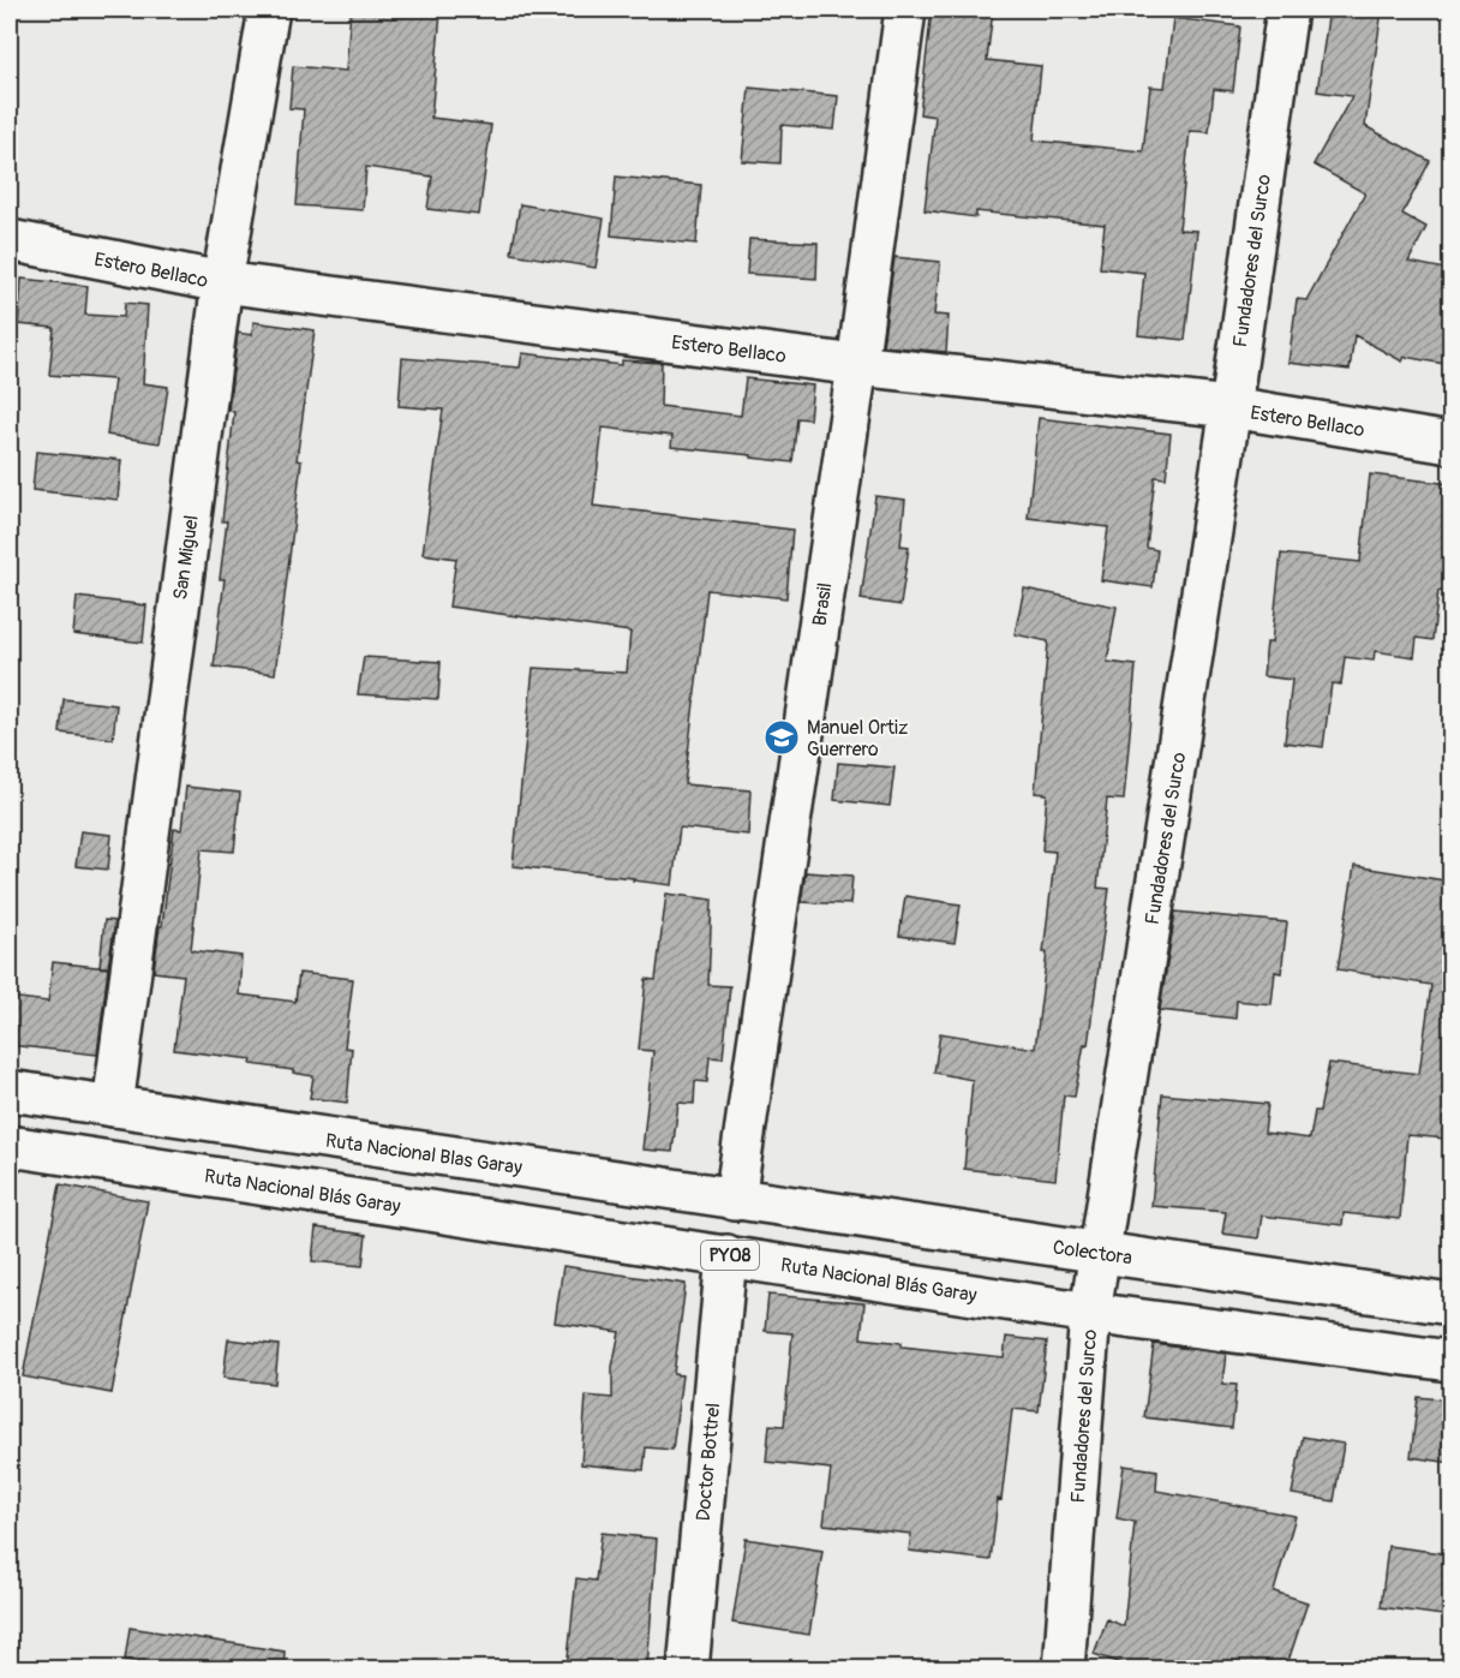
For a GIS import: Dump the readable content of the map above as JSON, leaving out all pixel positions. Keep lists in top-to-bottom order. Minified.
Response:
{"streets":{"main road":["Fundadores del Surco","Estero Bellaco","San Miguel","Brasil","Ruta Nacional Blas Garay","Ruta Nacional Blás Garay","Colectora","PY08","Doctor Bottrel"]},"crossings":[["Fundadores del Surco","Estero Bellaco"],["Fundadores del Surco","Ruta Nacional Blás Garay"],["Fundadores del Surco","Colectora"],["Estero Bellaco","San Miguel"],["Estero Bellaco","Brasil"],["San Miguel","Ruta Nacional Blas Garay"],["Brasil","Ruta Nacional Blas Garay"],["Brasil","Colectora"],["Ruta Nacional Blas Garay","Colectora"],["Ruta Nacional Blás Garay","Doctor Bottrel"]],"places":{"school or university":["Manuel Ortiz Guerrero"]}}
